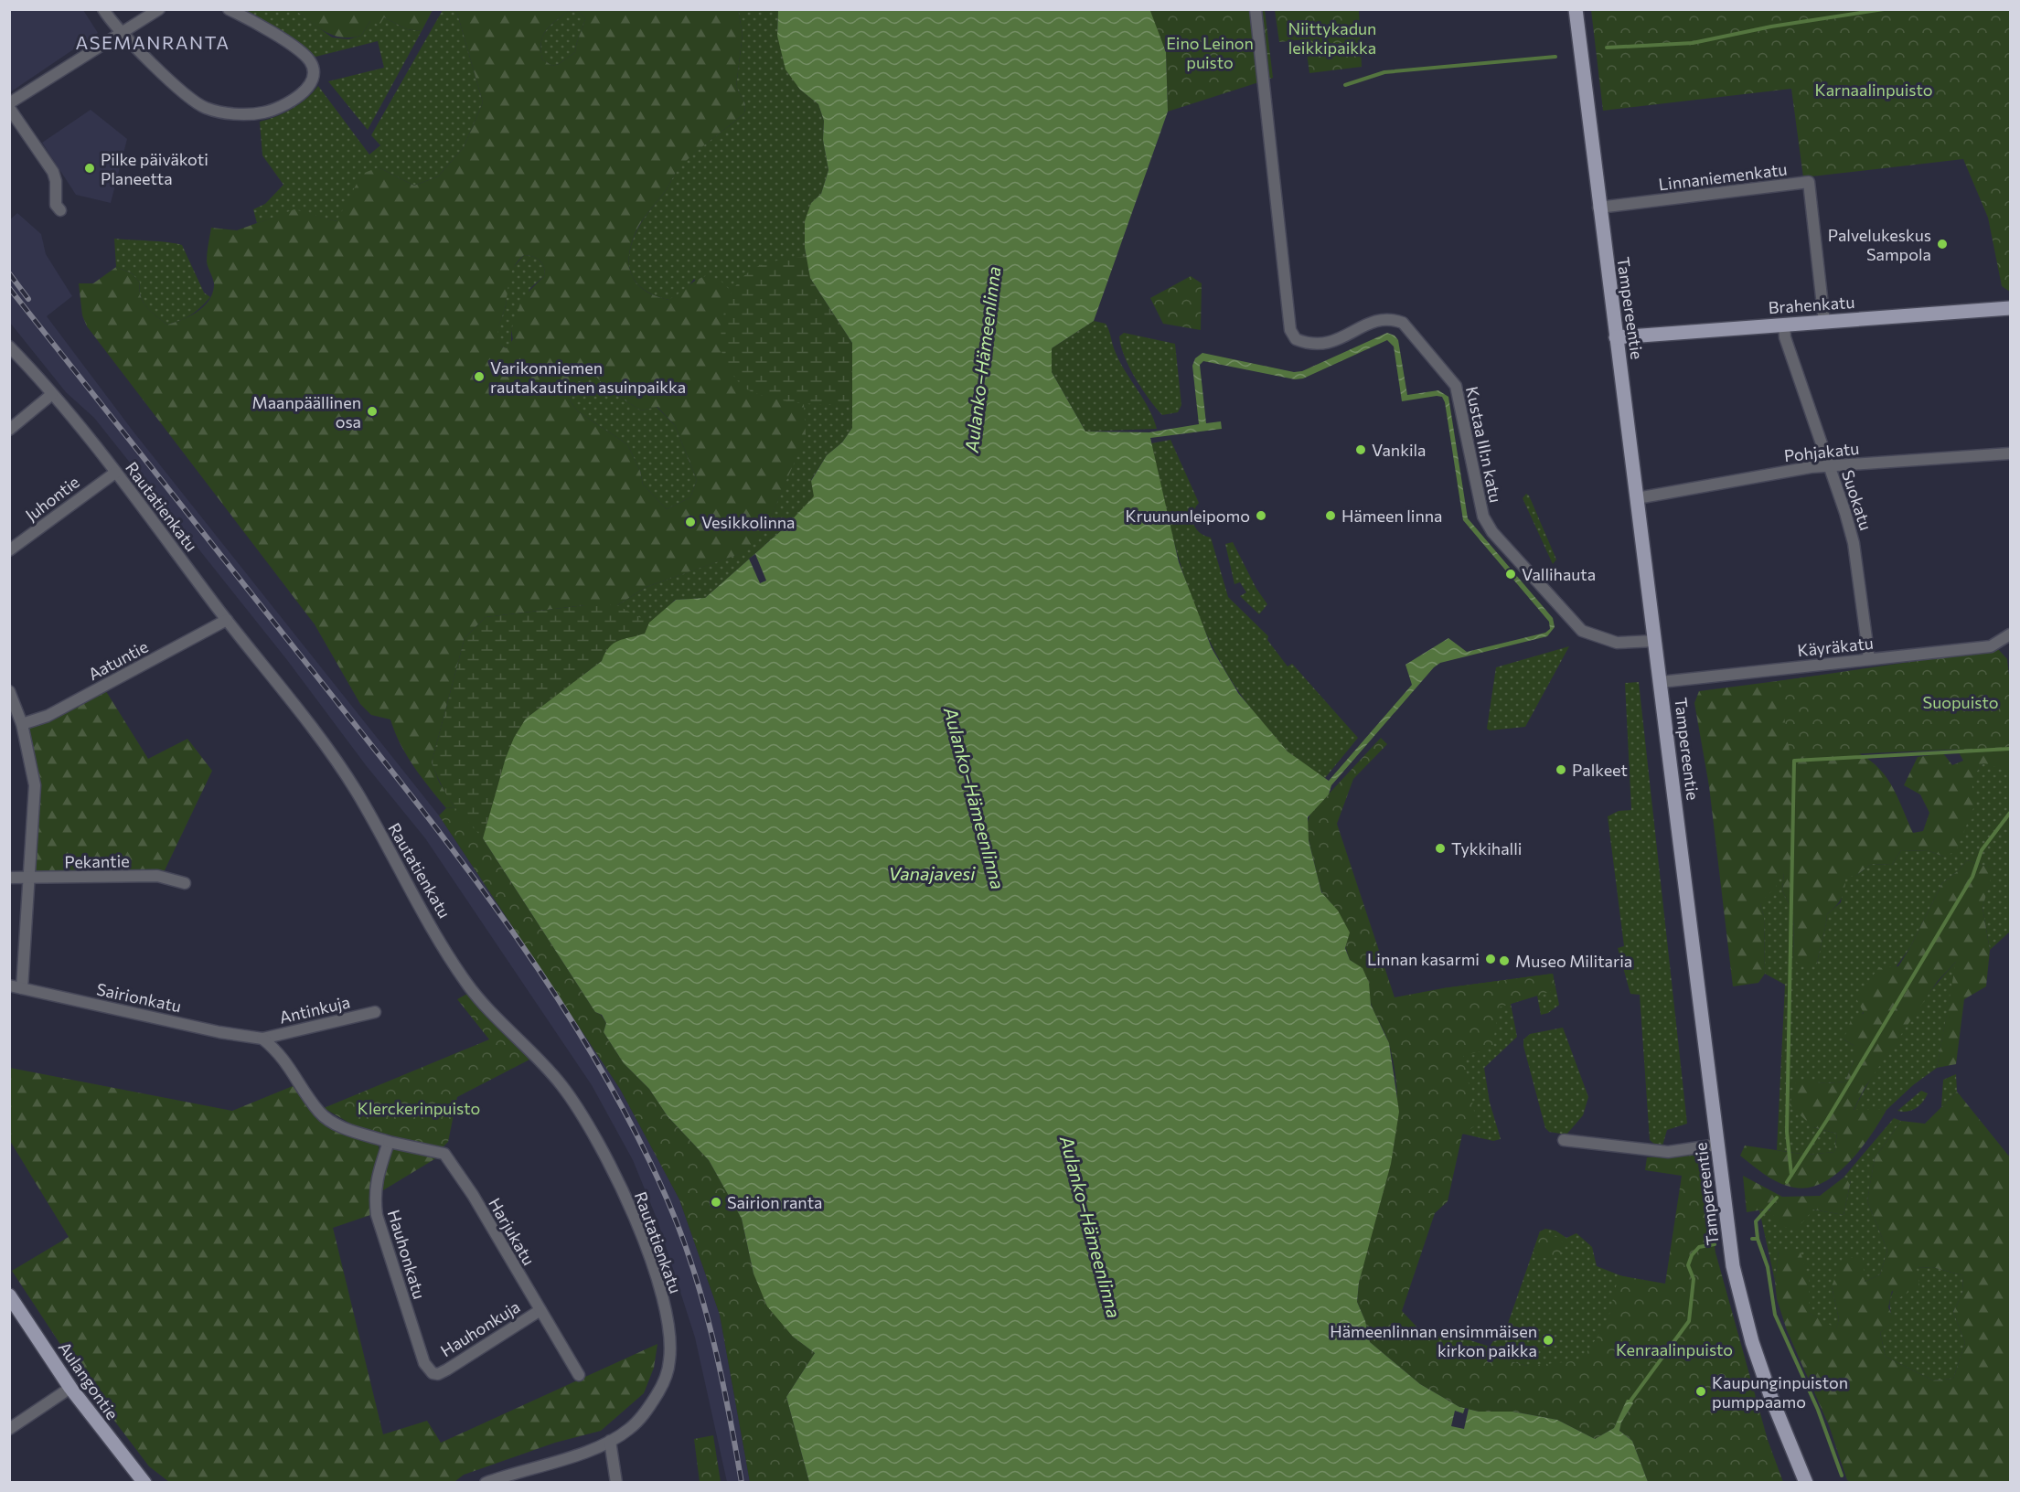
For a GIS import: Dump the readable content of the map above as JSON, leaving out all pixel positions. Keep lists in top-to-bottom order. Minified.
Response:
{"streets":{"main road":["Brahenkatu","Tampereentie","Aulangontie"],"street":["Linnaniemenkatu","Kustaa III:n katu","Pohjakatu","Juhontie","Suokatu","Rautatienkatu","Käyräkatu","Aatuntie","Pekantie","Sairionkatu","Antinkuja","Harjukatu","Hauhonkatu","Hauhonkuja"]},"crossings":[["Linnaniemenkatu","Brahenkatu"],["Linnaniemenkatu","Tampereentie"],["Brahenkatu","Tampereentie"],["Brahenkatu","Suokatu"],["Tampereentie","Kustaa III:n katu"],["Tampereentie","Pohjakatu"],["Tampereentie","Käyräkatu"],["Pohjakatu","Suokatu"],["Juhontie","Rautatienkatu"],["Suokatu","Käyräkatu"],["Rautatienkatu","Aatuntie"],["Sairionkatu","Antinkuja"],["Harjukatu","Hauhonkatu"],["Harjukatu","Hauhonkuja"],["Hauhonkatu","Hauhonkuja"]],"districts":["ASEMANRANTA"],"water":["Aulanko–Hämeenlinna","Vanajavesi"],"parks":["Niittykadun leikkipaikka","Eino Leinon puisto","Karnaalinpuisto","Suopuisto","Klerckerinpuisto","Kenraalinpuisto"],"places":["Pilke päiväkoti Planeetta","Palvelukeskus Sampola","Varikonniemen rautakautinen asuinpaikka","Maanpäällinen osa","Vankila","Kruununleipomo","Hämeen linna","Vesikkolinna","Vallihauta","Palkeet","Tykkihalli","Linnan kasarmi","Museo Militaria","Sairion ranta","Hämeenlinnan ensimmäisen kirkon paikka","Kaupunginpuiston pumppaamo"]}
